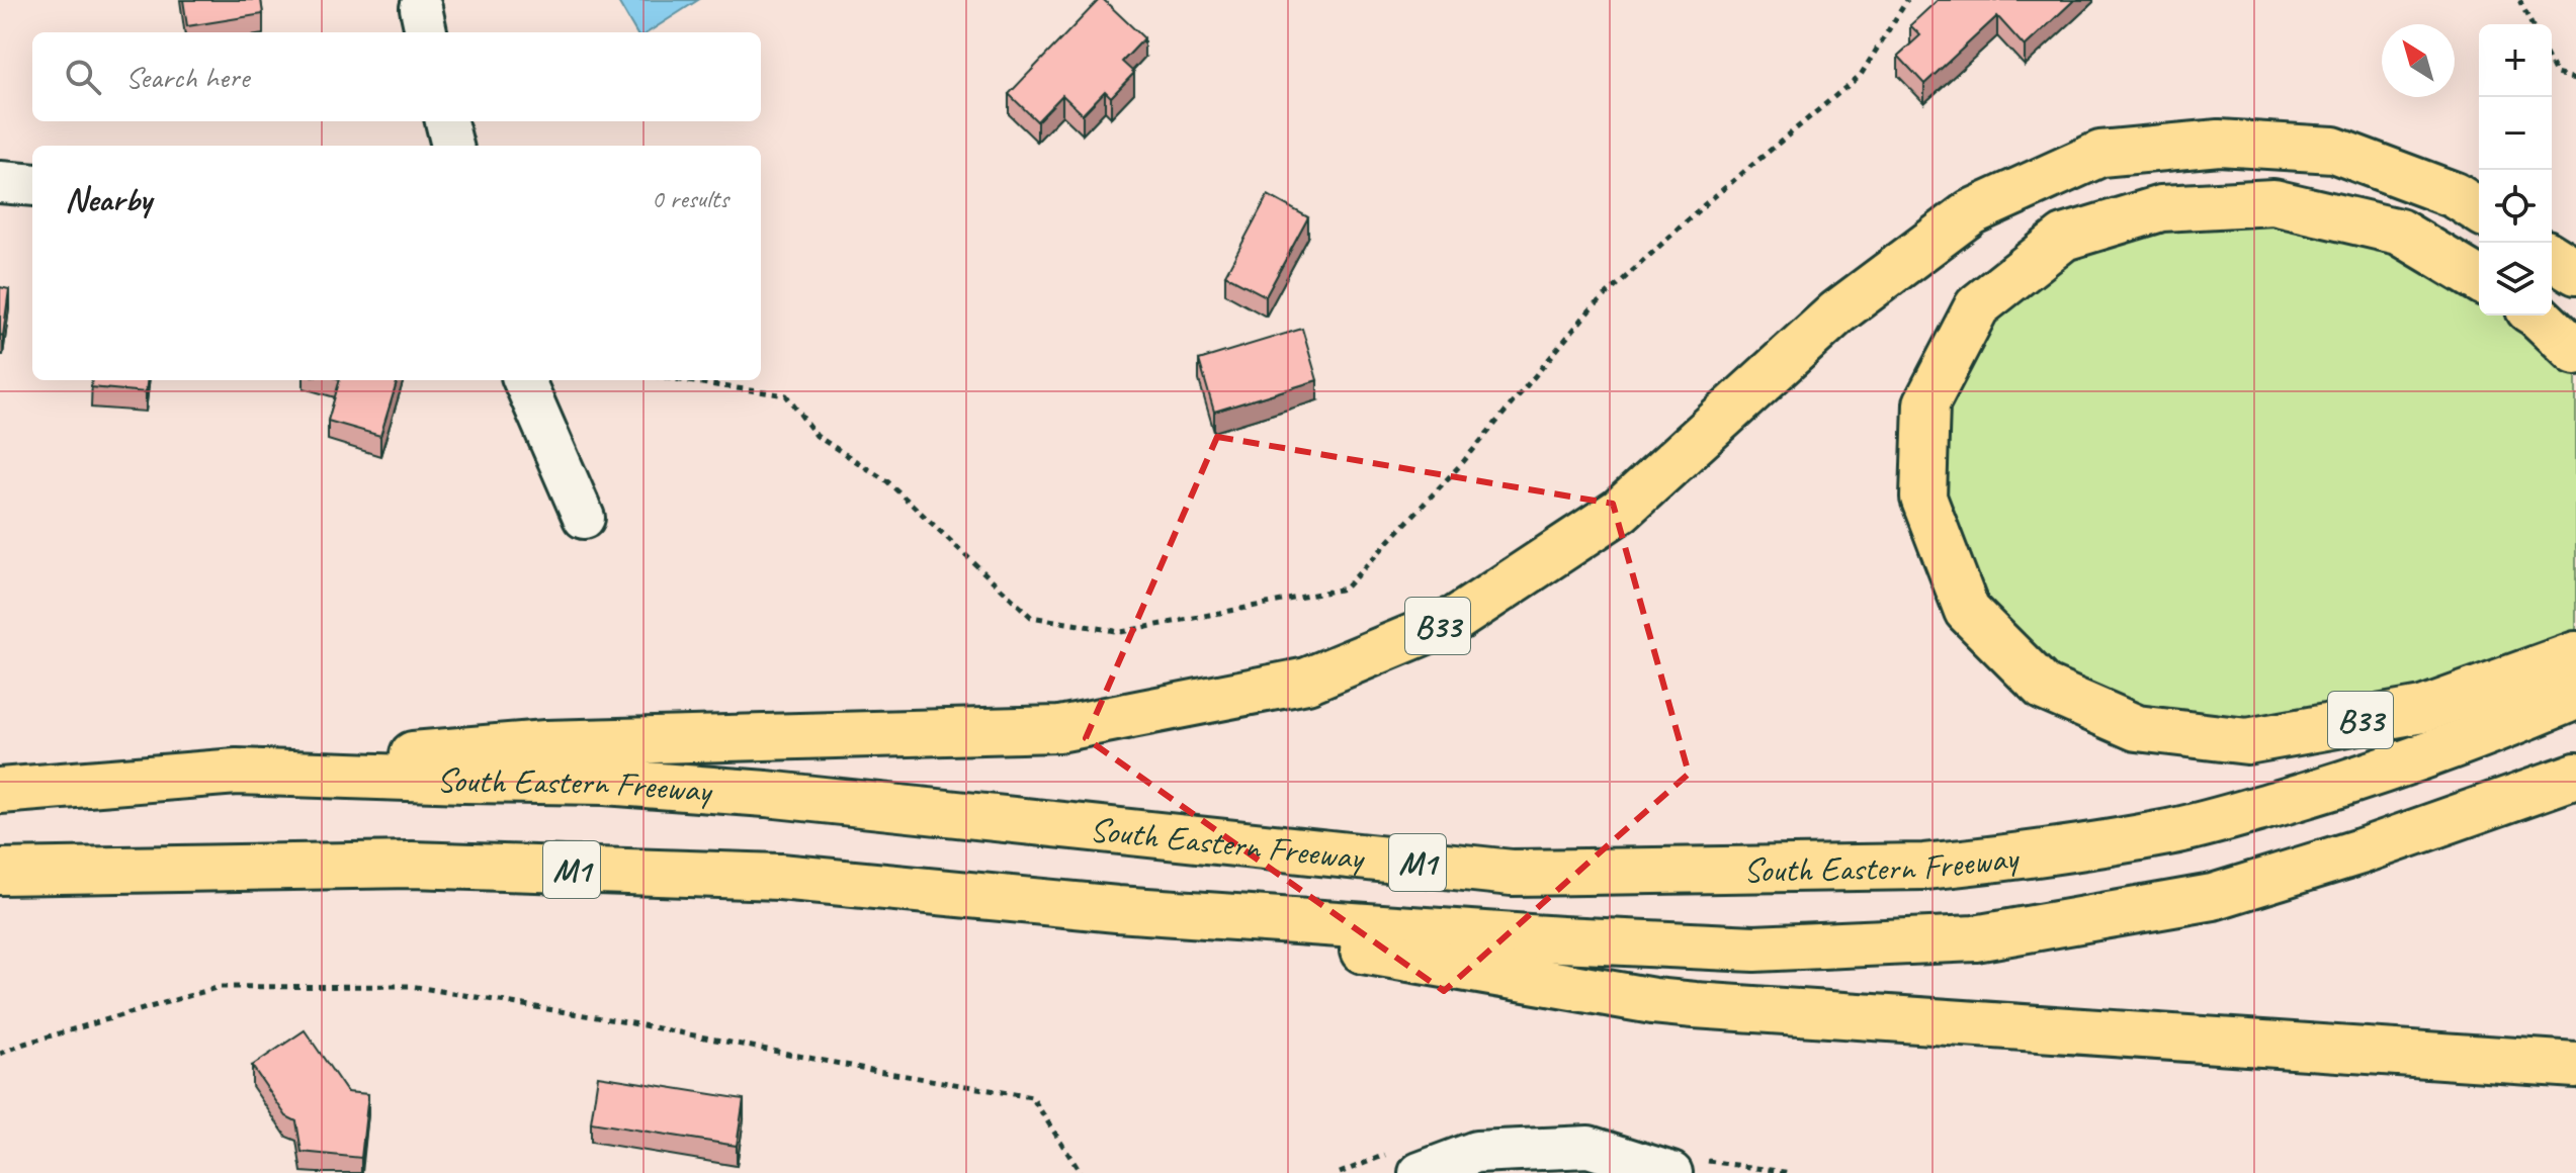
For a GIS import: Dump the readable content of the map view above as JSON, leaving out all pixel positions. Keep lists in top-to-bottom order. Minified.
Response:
{"streets":{"highway":["B33","South Eastern Freeway","M1"]},"crossings":[["B33","South Eastern Freeway"]],"north":"top left","page":{"map_buttons":["+","−"],"search":"Search here","heading":["Nearby","0 results"]}}
